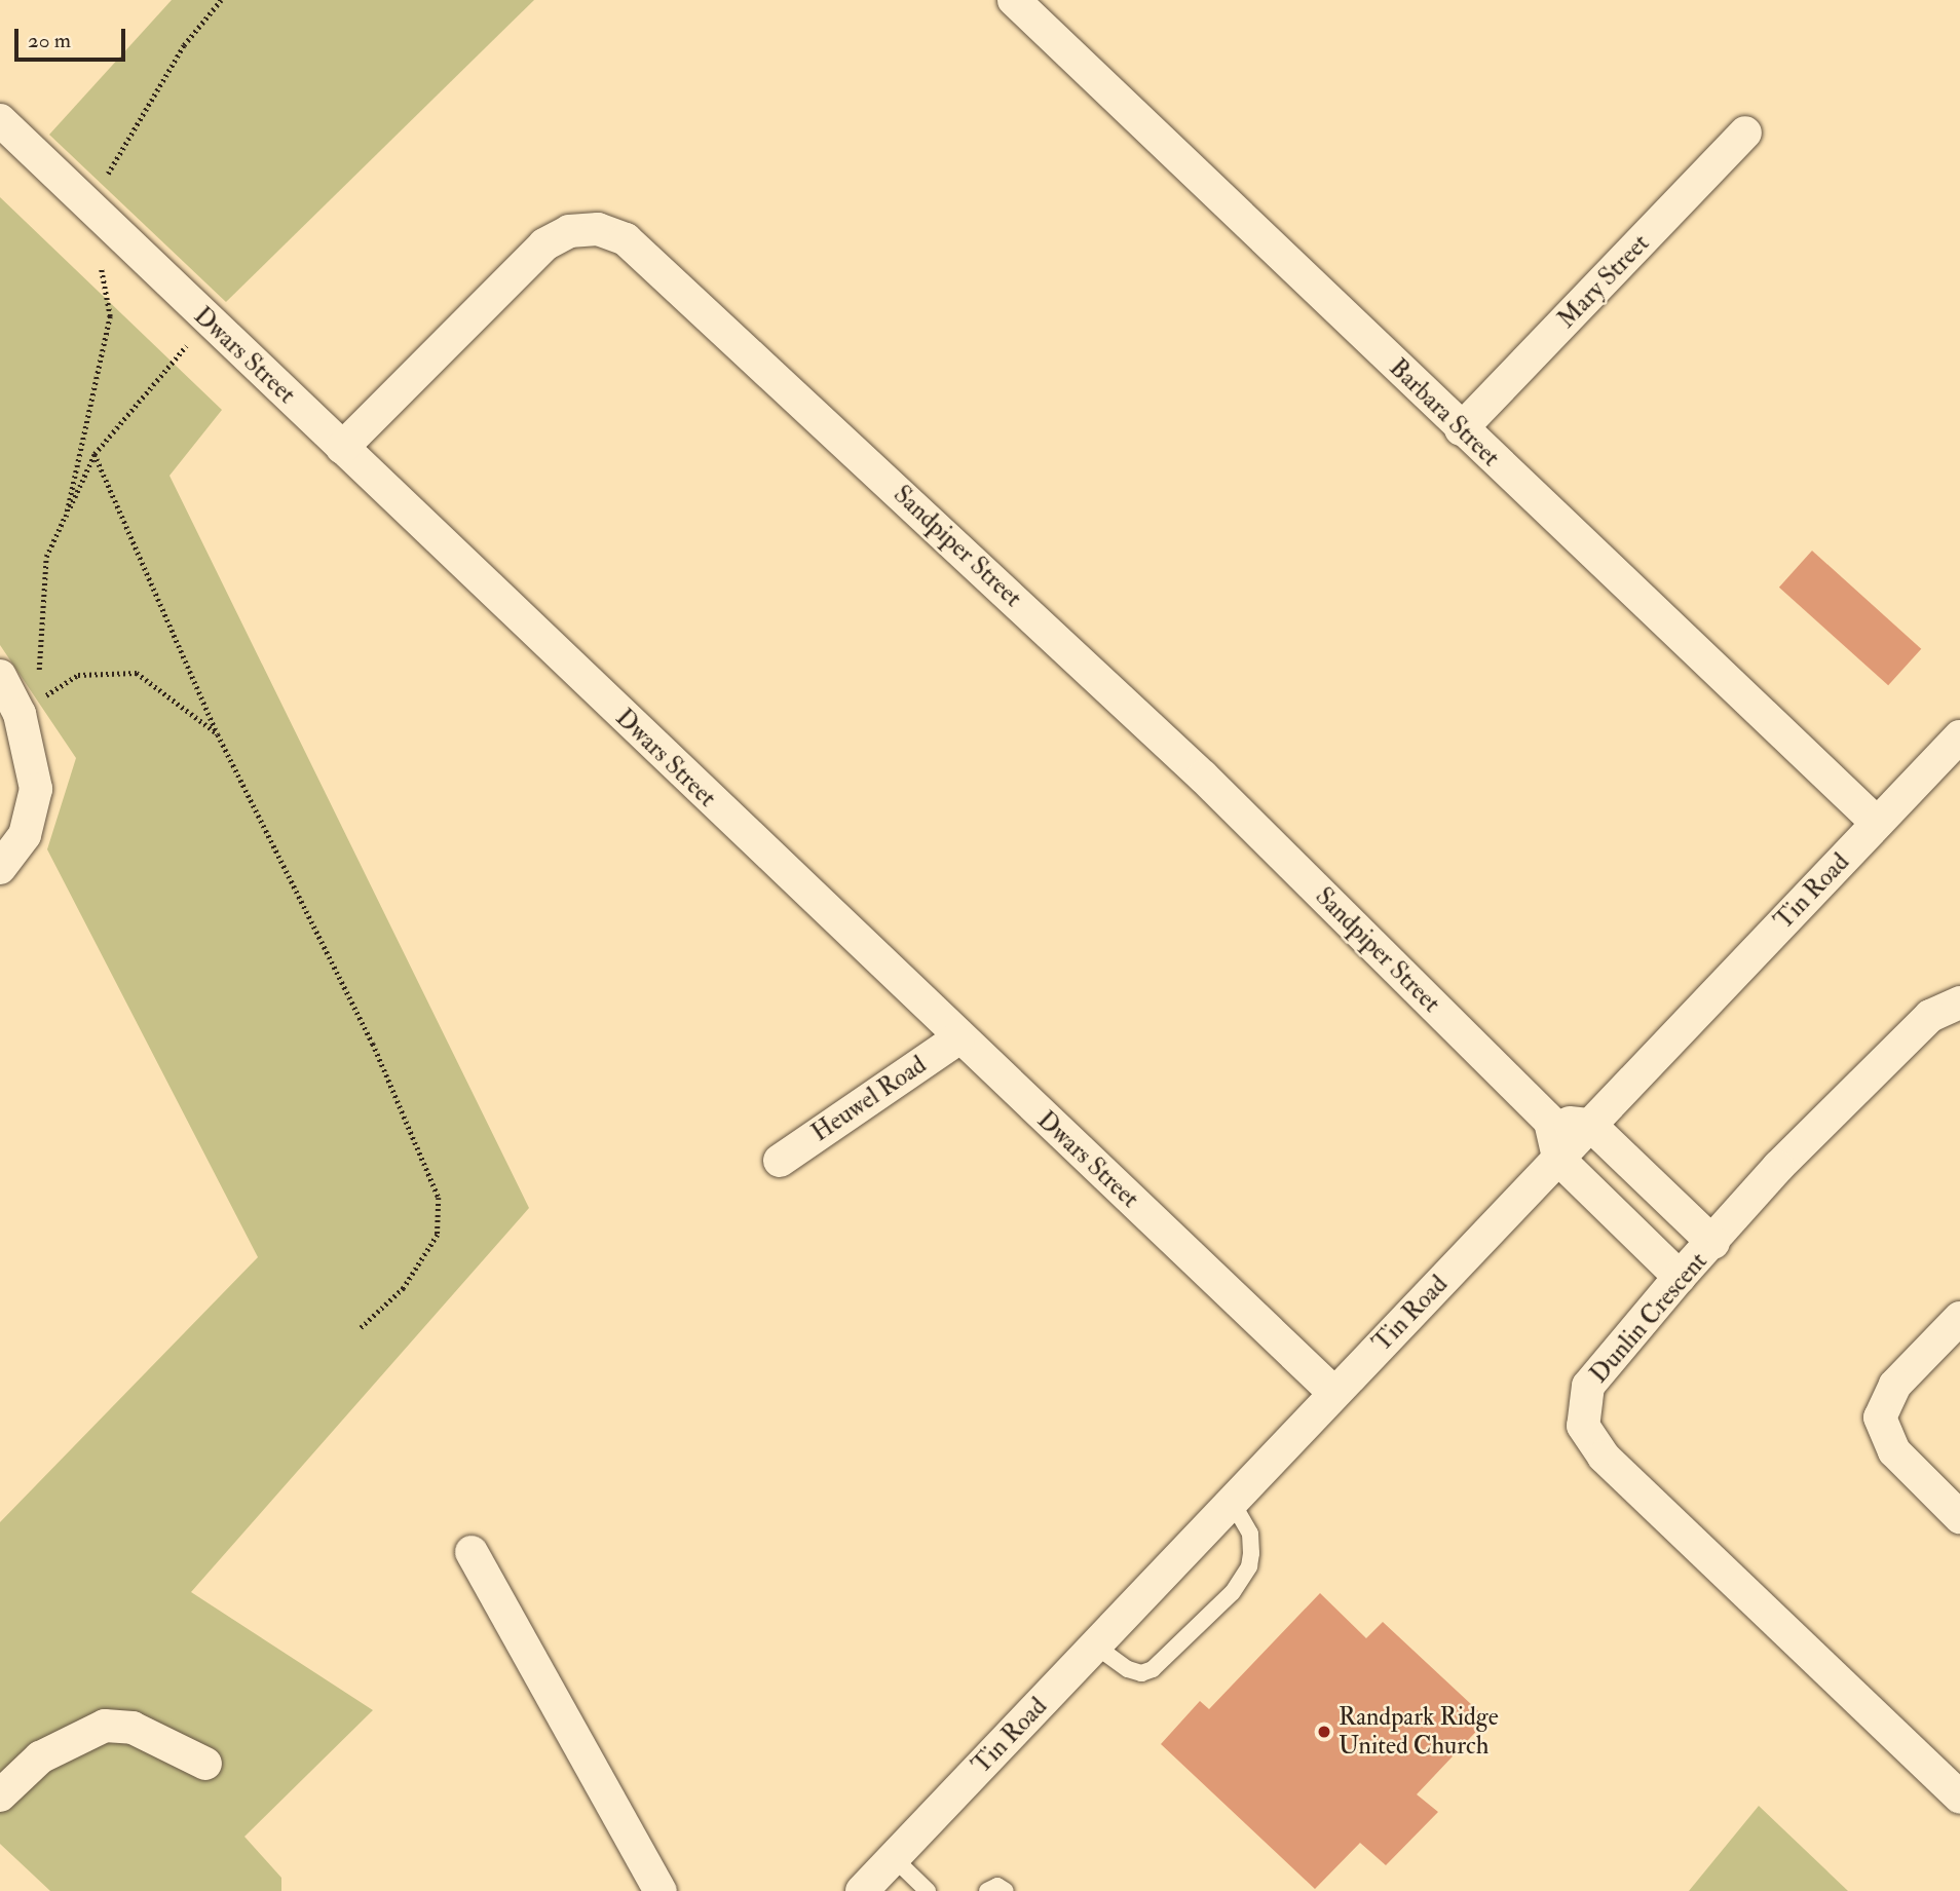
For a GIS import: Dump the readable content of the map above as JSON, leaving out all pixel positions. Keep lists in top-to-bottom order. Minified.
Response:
{"streets":{"street":["Mary Street","Dwars Street","Barbara Street","Sandpiper Street","Tin Road","Heuwel Road","Dunlin Crescent"]},"crossings":[["Mary Street","Barbara Street"],["Dwars Street","Sandpiper Street"],["Dwars Street","Tin Road"],["Dwars Street","Heuwel Road"],["Barbara Street","Tin Road"]],"places":["Randpark Ridge United Church"],"scale_bar":"20 m"}
